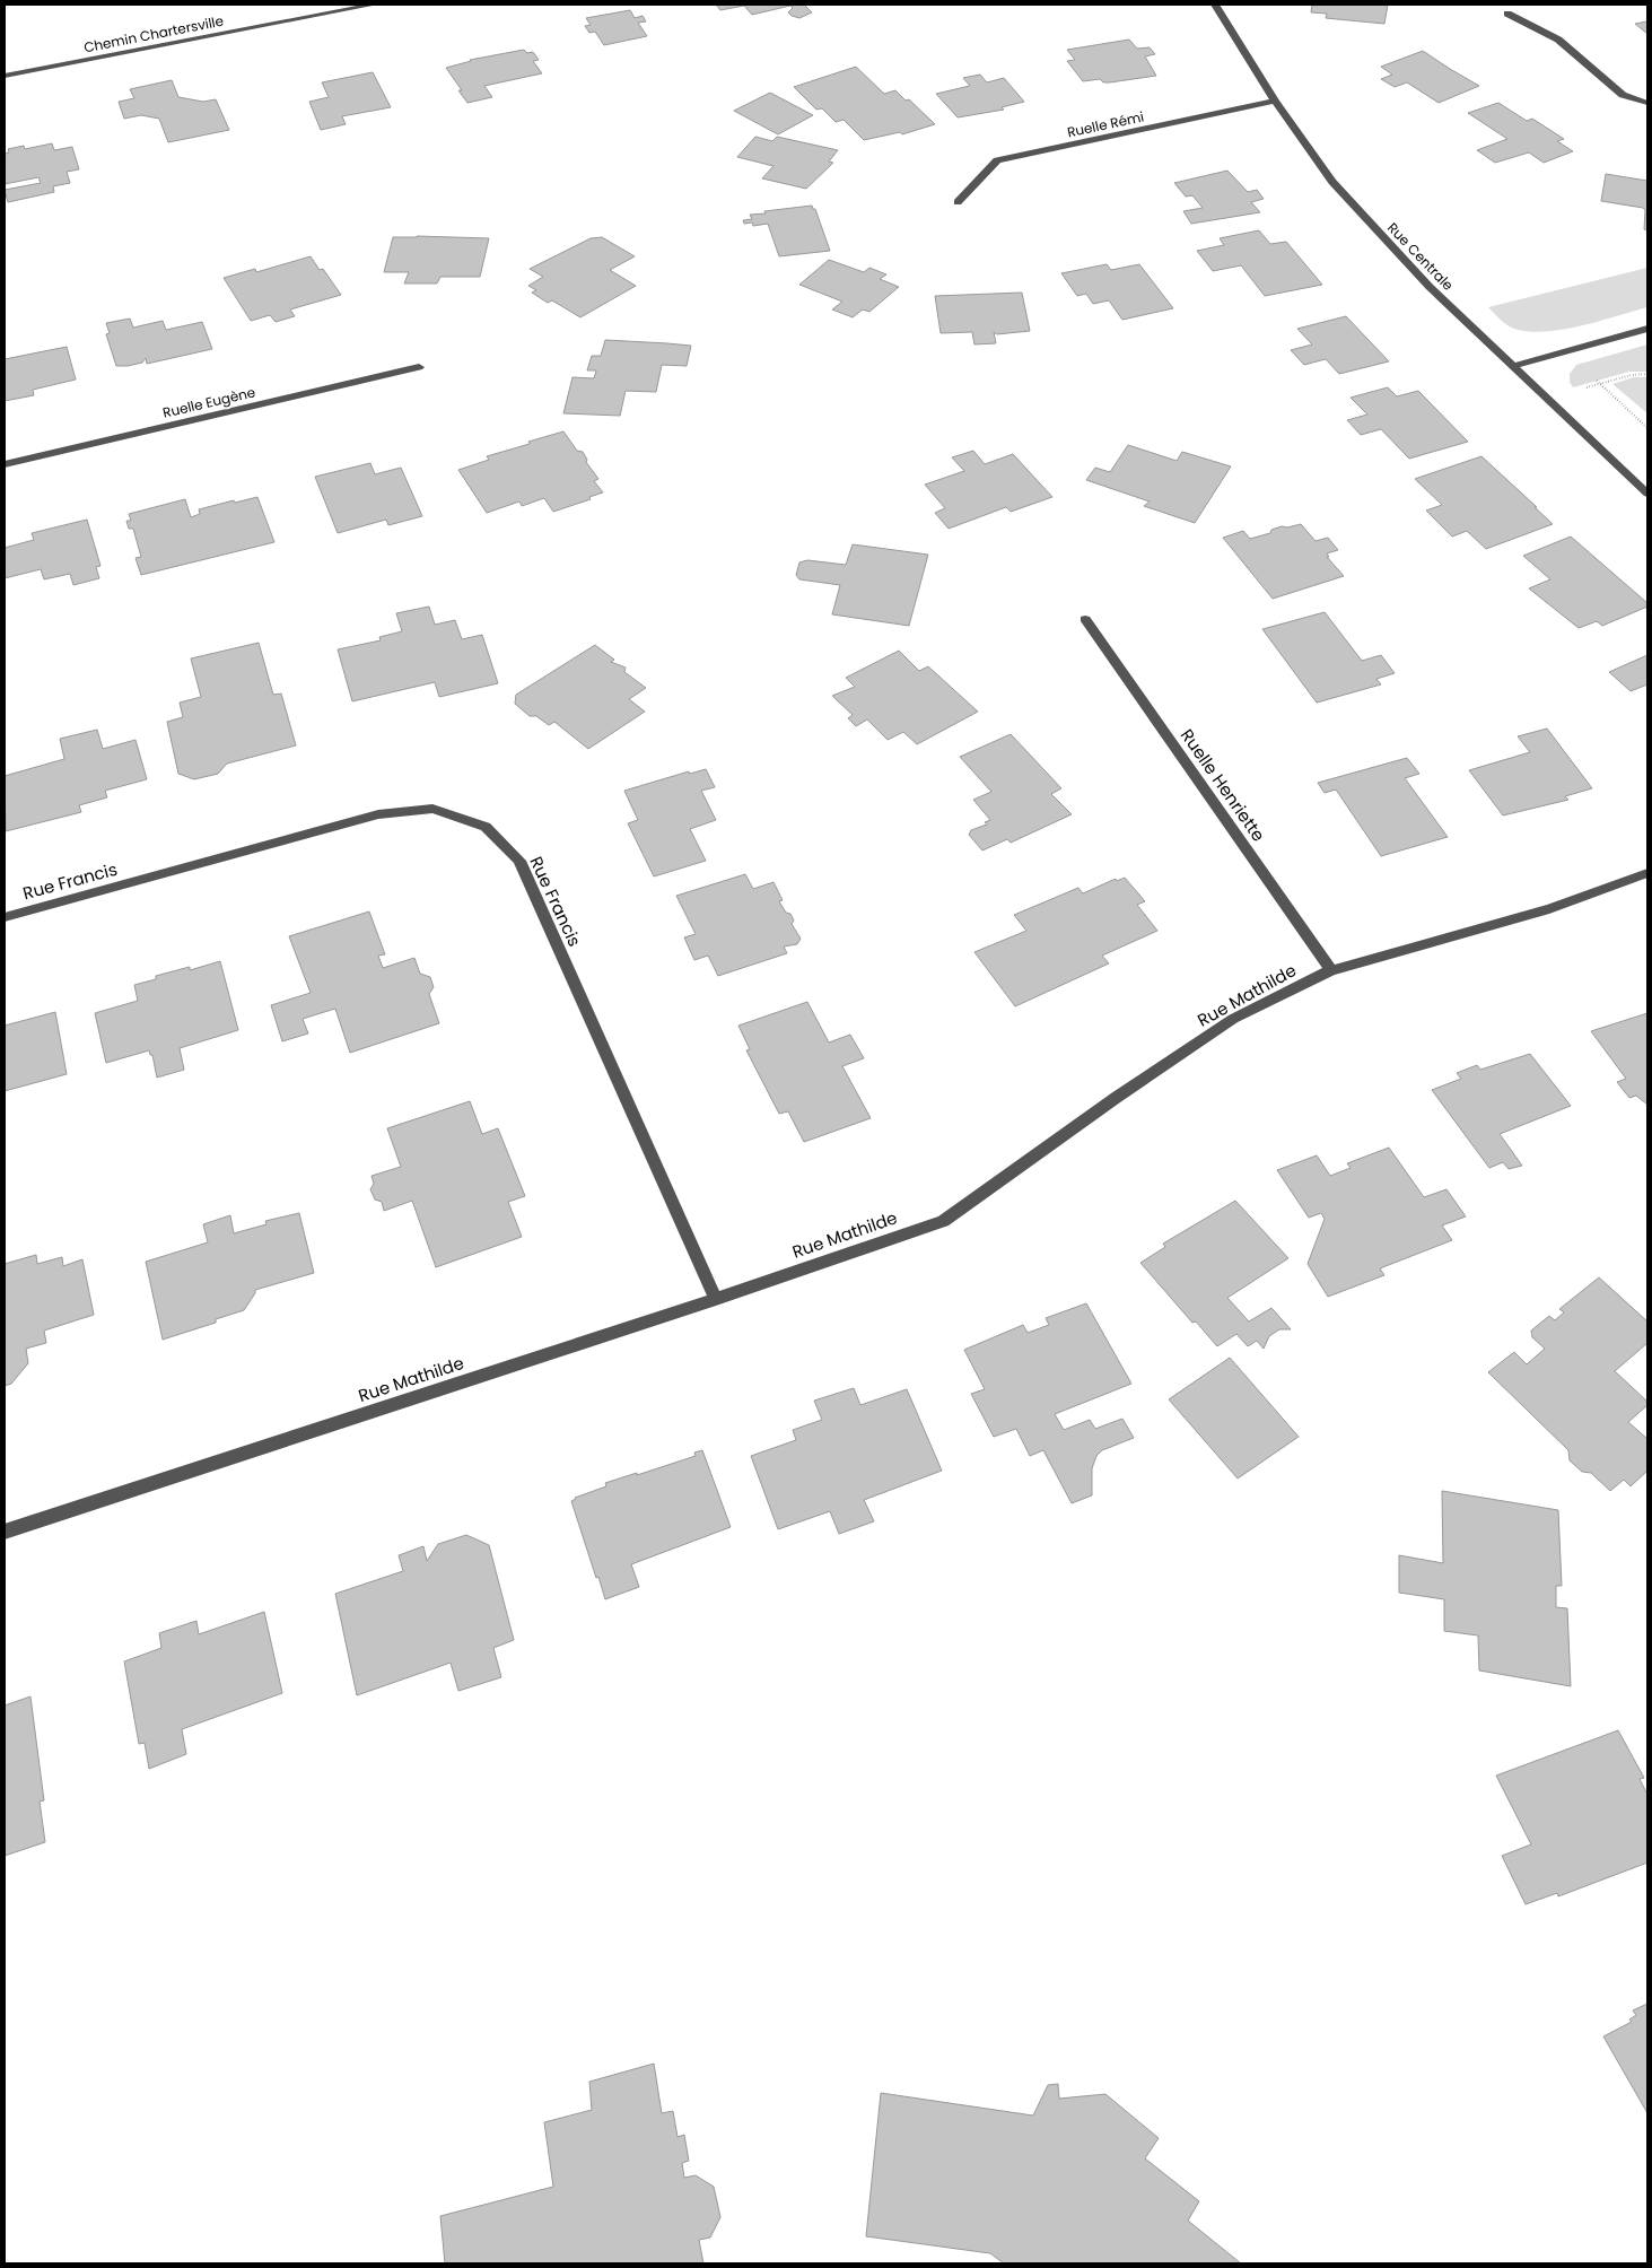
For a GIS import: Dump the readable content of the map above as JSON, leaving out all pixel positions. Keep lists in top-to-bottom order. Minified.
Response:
{"streets":{"street":["Chemin Chartersville","Ruelle Rémi","Rue Centrale","Ruelle Eugène","Ruelle Henriette","Rue Francis","Rue Mathilde"]},"crossings":[["Ruelle Rémi","Rue Centrale"],["Ruelle Henriette","Rue Mathilde"],["Rue Francis","Rue Mathilde"]]}
